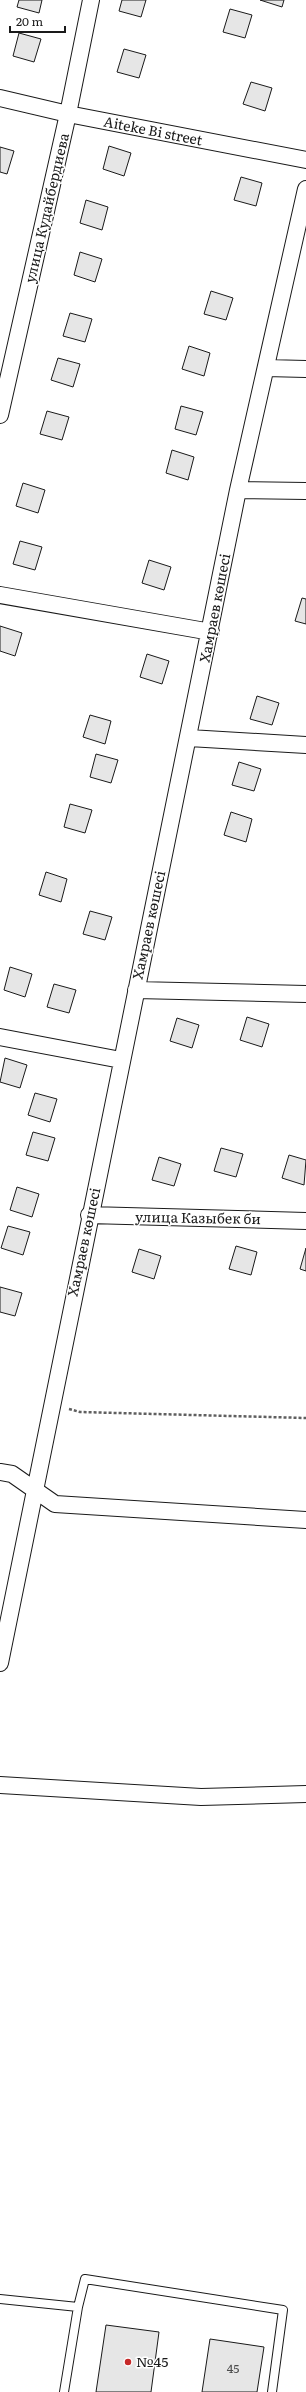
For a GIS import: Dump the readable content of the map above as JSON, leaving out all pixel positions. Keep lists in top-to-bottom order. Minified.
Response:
{"streets":{"street":["Aiteke Bi street","улица Кудайбердиева","Хамраев көшесі","улица Казыбек би"]},"crossings":[["Aiteke Bi street","улица Кудайбердиева"],["Хамраев көшесі","улица Казыбек би"]],"places":["№45"],"house_numbers":["45"],"scale_bar":"20 m"}
